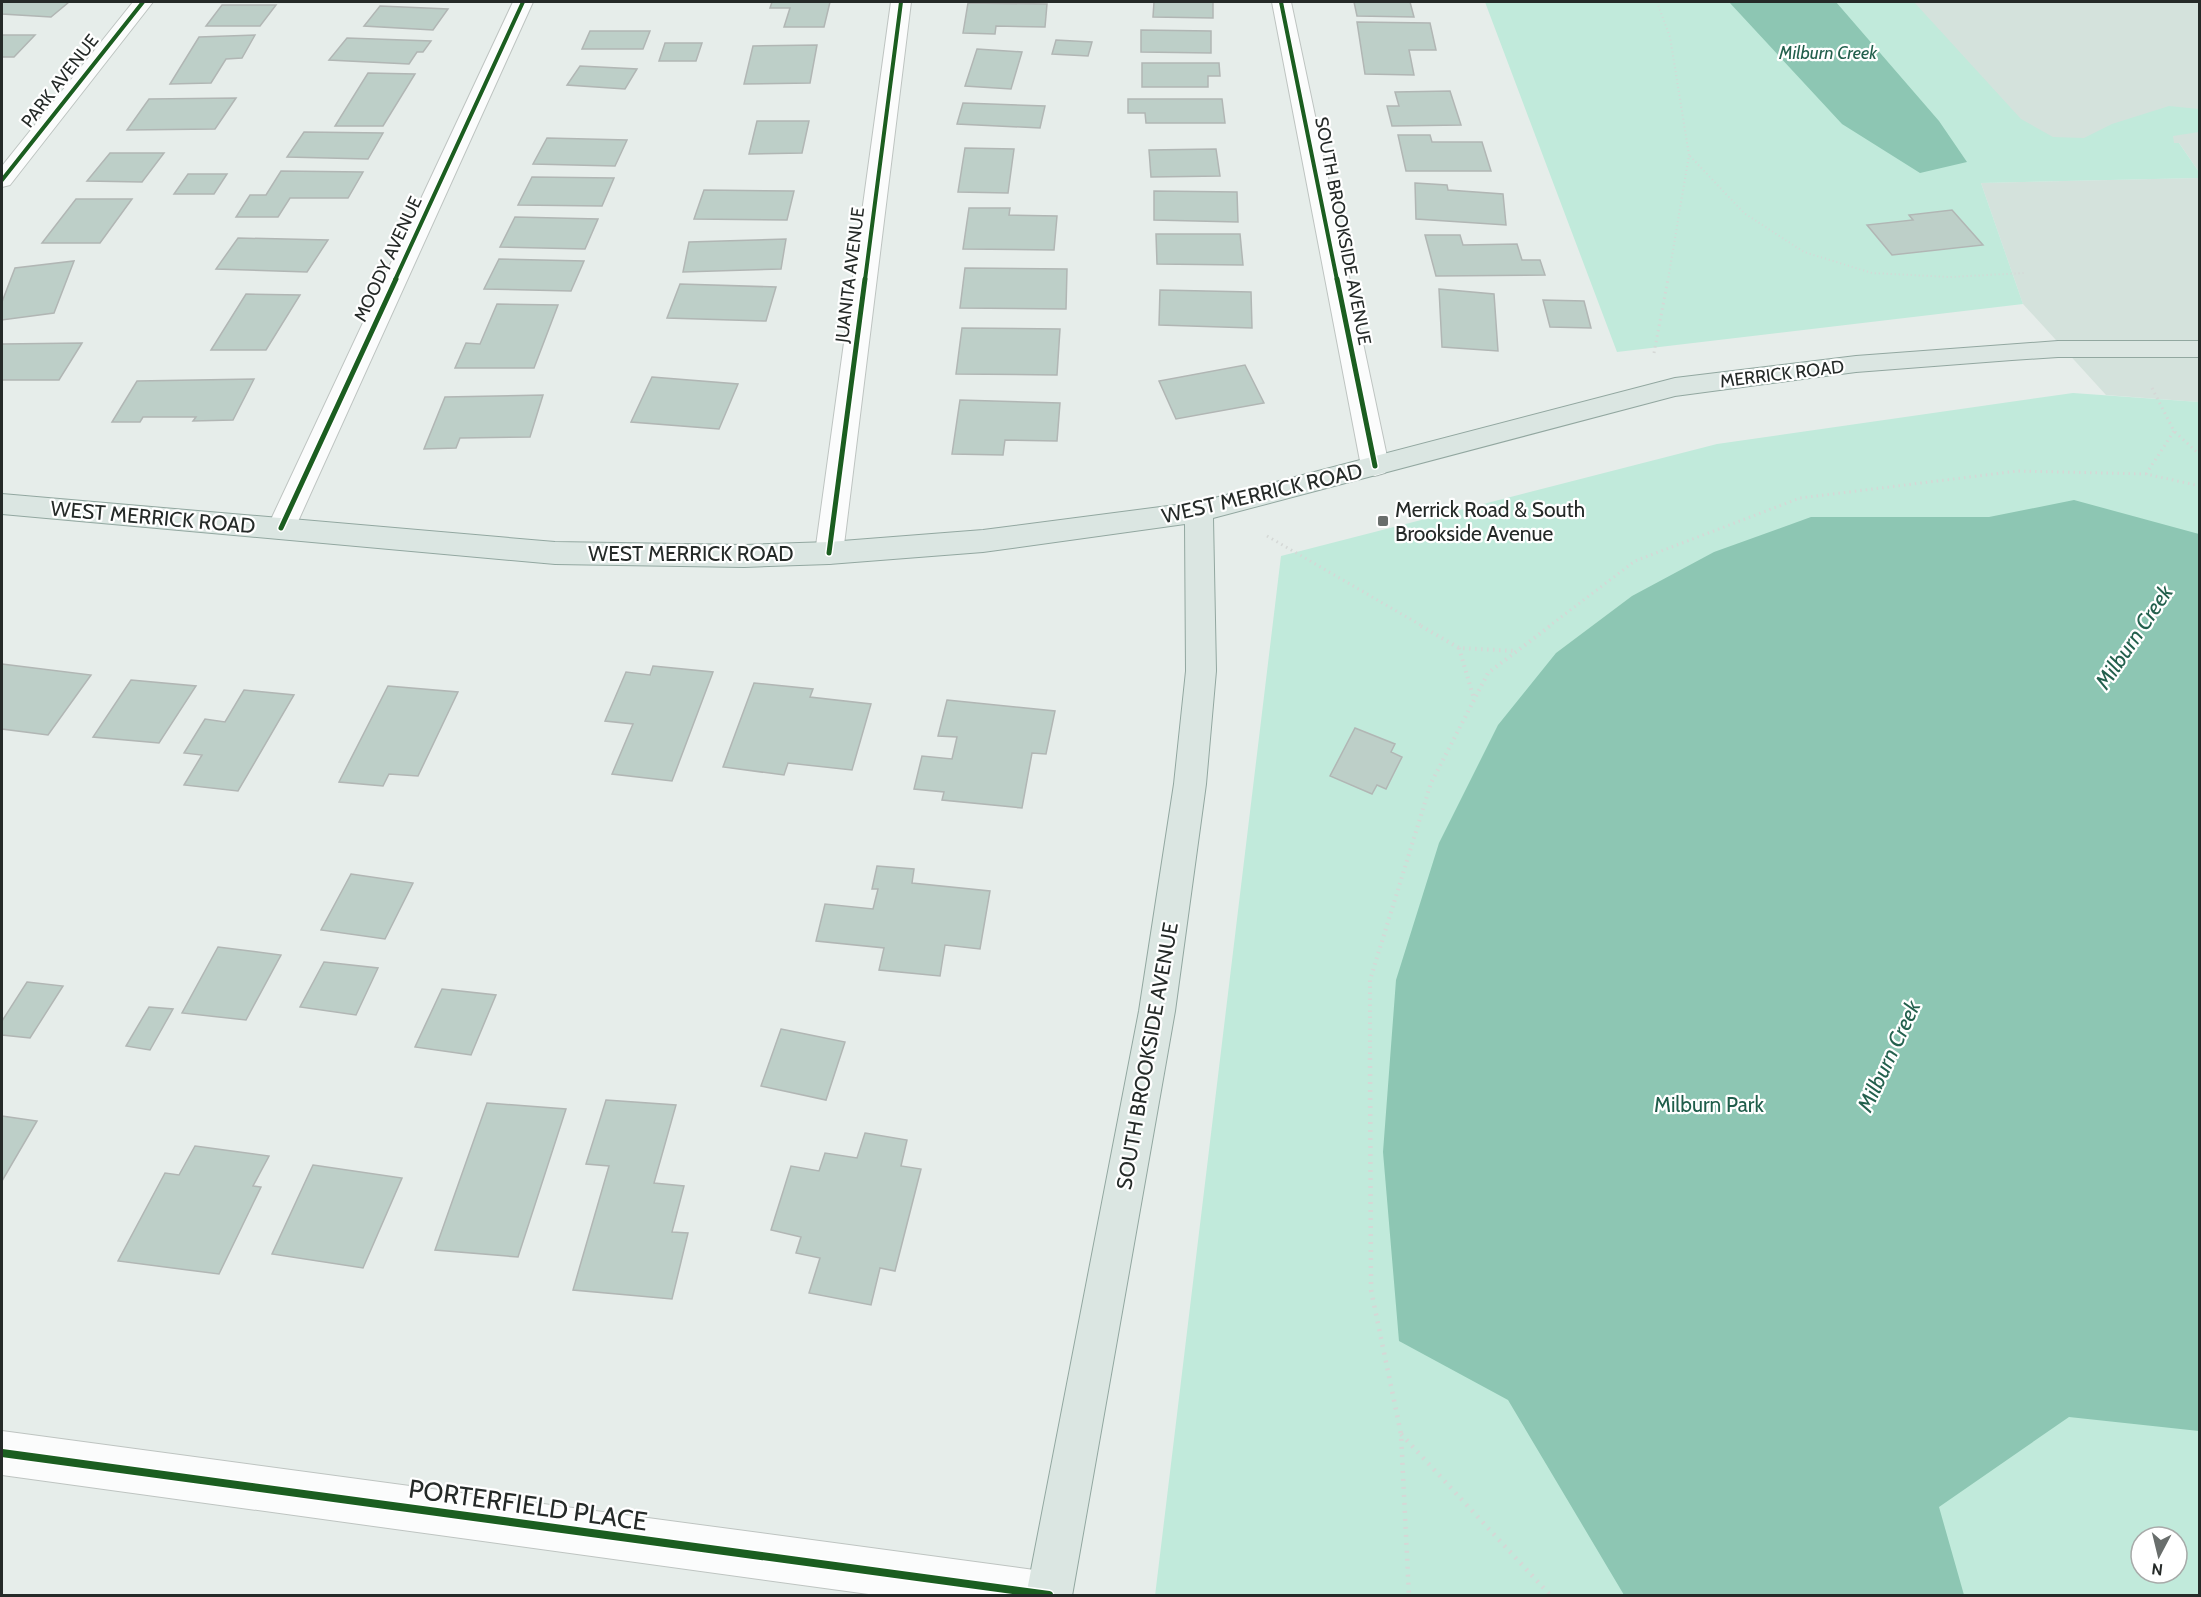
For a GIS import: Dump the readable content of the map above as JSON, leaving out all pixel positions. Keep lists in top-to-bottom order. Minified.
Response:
{"streets":{"main road":["SOUTH BROOKSIDE AVENUE","MERRICK ROAD","WEST MERRICK ROAD"],"street":["PARK AVENUE","MOODY AVENUE","JUANITA AVENUE","PORTERFIELD PLACE"]},"crossings":[["SOUTH BROOKSIDE AVENUE","MERRICK ROAD"],["SOUTH BROOKSIDE AVENUE","WEST MERRICK ROAD"],["SOUTH BROOKSIDE AVENUE","PORTERFIELD PLACE"],["MOODY AVENUE","WEST MERRICK ROAD"],["JUANITA AVENUE","WEST MERRICK ROAD"],["MERRICK ROAD","WEST MERRICK ROAD"]],"water":["Milburn Creek"],"parks":["Milburn Park"],"places":{"transit":["Merrick Road & South Brookside Avenue"]},"north":"bottom"}
